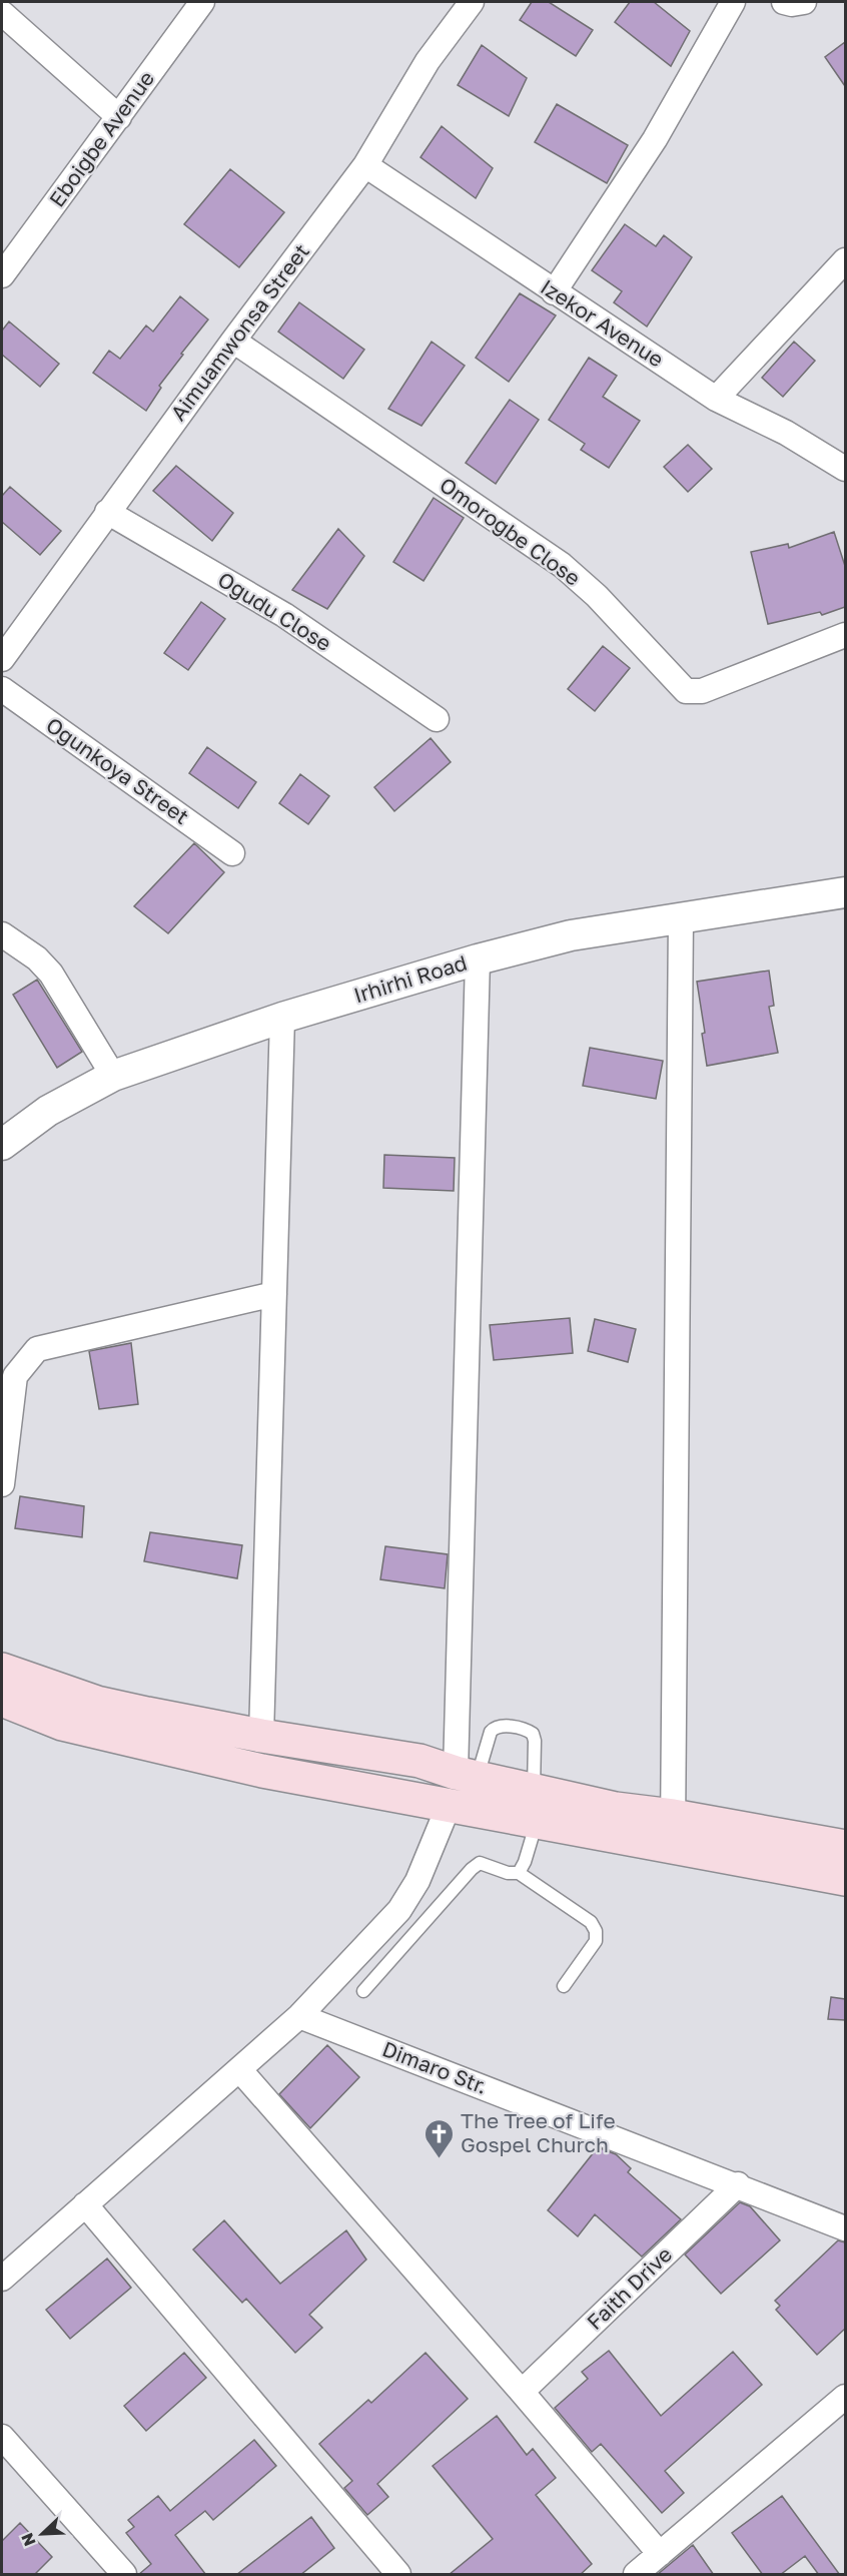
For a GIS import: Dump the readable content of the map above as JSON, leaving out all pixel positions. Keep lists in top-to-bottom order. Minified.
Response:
{"streets":{"street":["Eboigbe Avenue","Izekor Avenue","Aimuamwonsa Street","Omorogbe Close","Ogudu Close","Ogunkoya Street","Irhirhi Road","Dimaro Str.","Faith Drive"]},"crossings":[["Izekor Avenue","Aimuamwonsa Street"],["Aimuamwonsa Street","Omorogbe Close"],["Aimuamwonsa Street","Ogudu Close"],["Dimaro Str.","Faith Drive"]],"places":{"church":["The Tree of Life Gospel Church"]},"north":"bottom left"}
